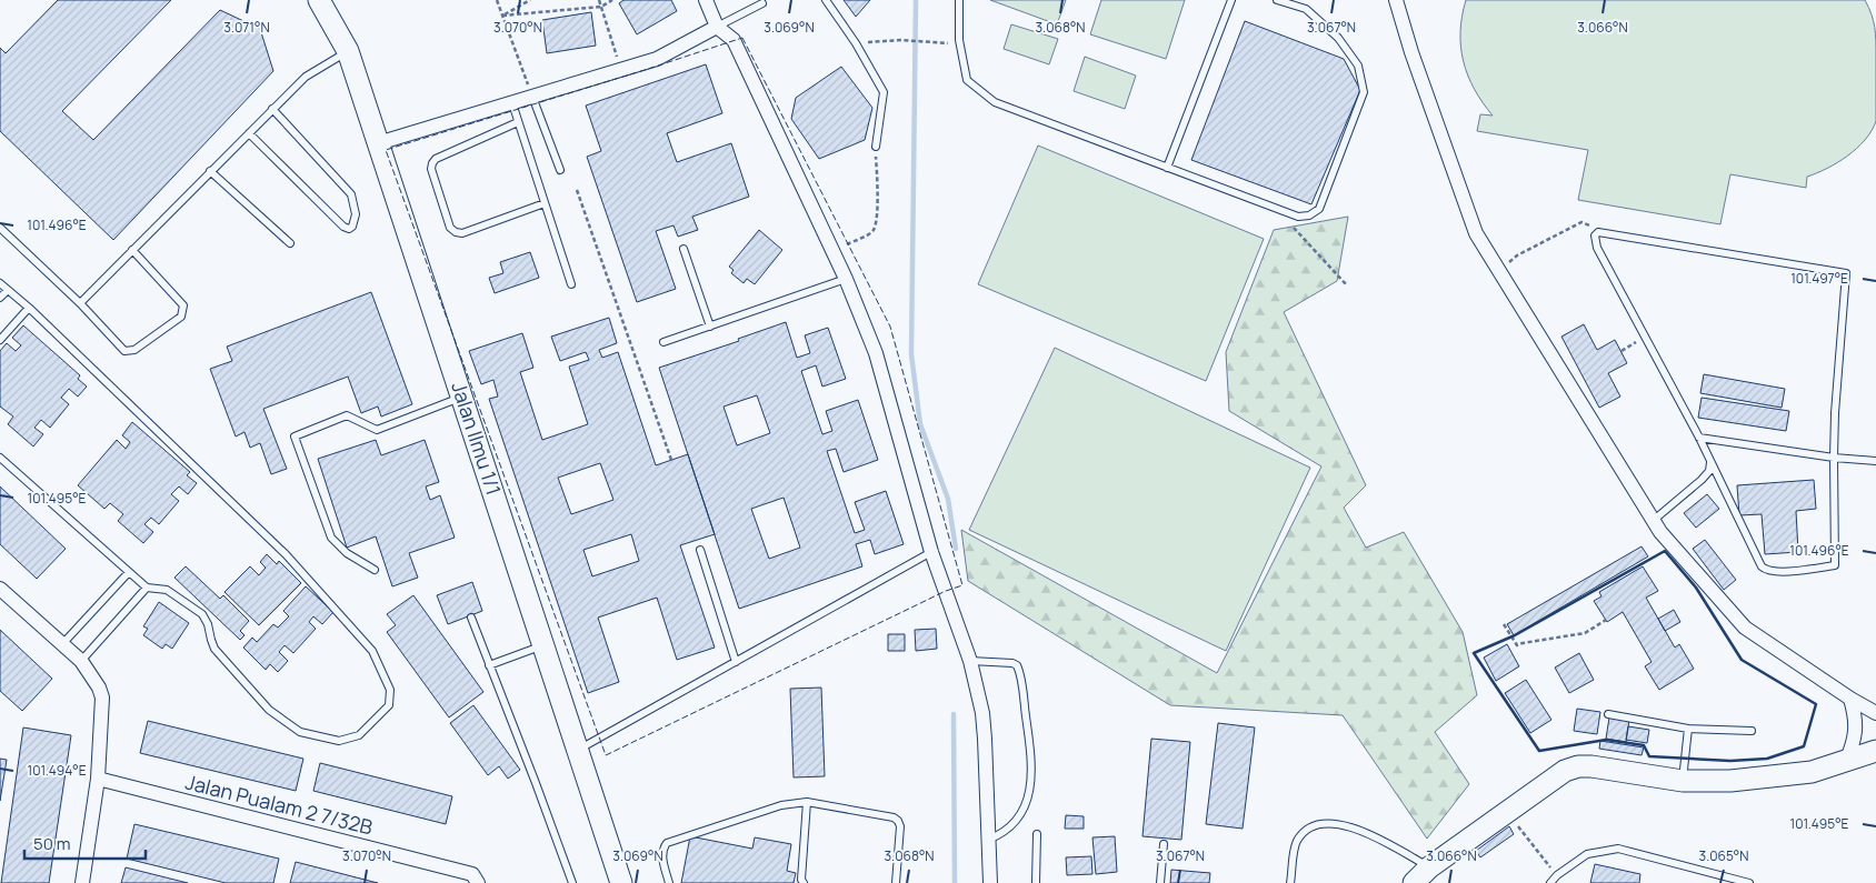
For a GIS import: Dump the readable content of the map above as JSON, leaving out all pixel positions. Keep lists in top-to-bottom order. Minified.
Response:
{"streets":{"street":["Jalan Ilmu 1/1","Jalan Pualam 2 7/32B"]},"scale_bar":"50 m","coordinates":["3.068°N","3.071°N","3.070°N","3.069°N","3.067°N","3.066°N","101.496°E","101.497°E","101.495°E","101.494°E","3.065°N"]}
